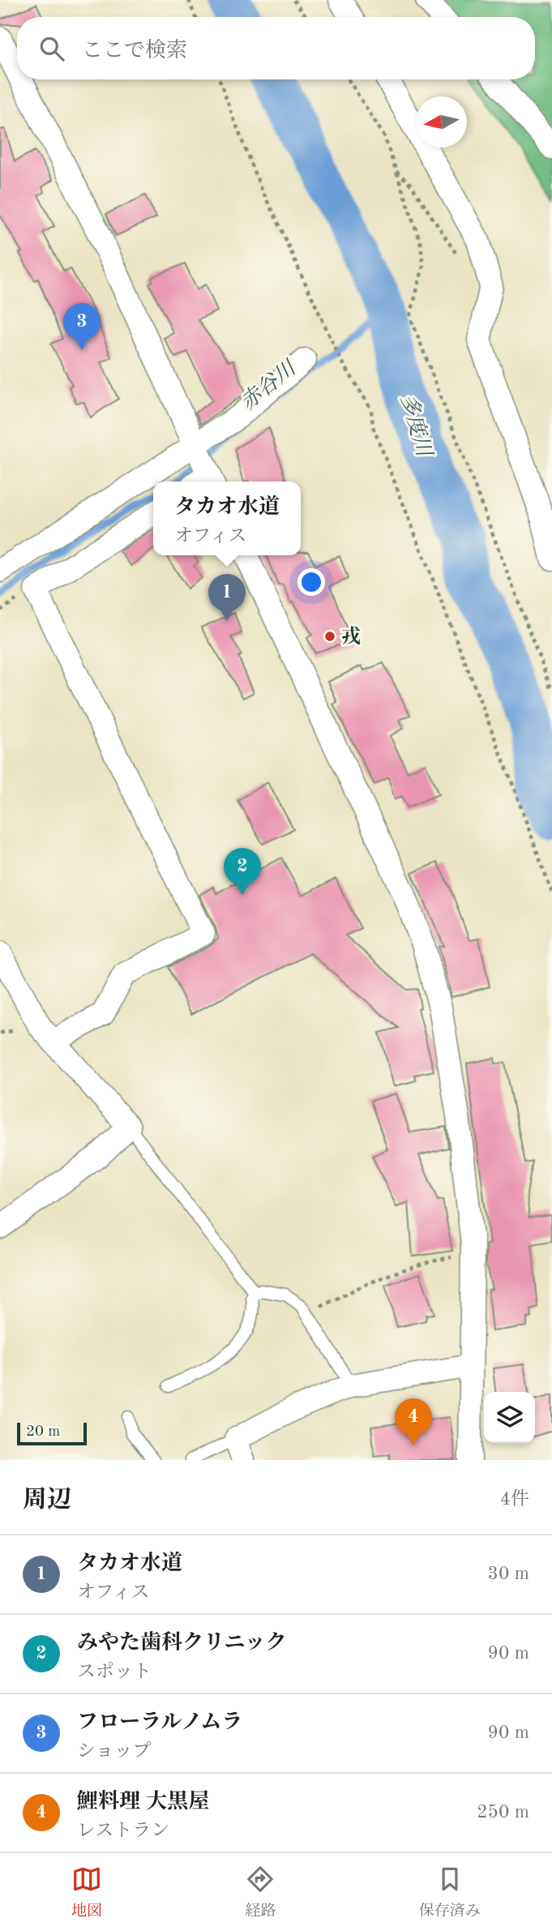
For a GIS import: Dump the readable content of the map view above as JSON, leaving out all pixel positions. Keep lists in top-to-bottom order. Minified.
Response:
{"water":["赤谷川","多度川"],"places":["戎"],"scale_bar":"20 m","north":"left","page":{"search":"ここで検索","pins":["3","1","2","4"],"popup":["タカオ水道","オフィス"],"scale":"20 m","heading":["周辺","4件"],"list":[{"mark":"1","name":"タカオ水道","note":"オフィス","value":"30 m"},{"mark":"2","name":"みやた歯科クリニック","note":"スポット","value":"90 m"},{"mark":"3","name":"フローラルノムラ","note":"ショップ","value":"90 m"},{"mark":"4","name":"鯉料理 大黒屋","note":"レストラン","value":"250 m"}],"nav":["地図","経路","保存済み"]}}
